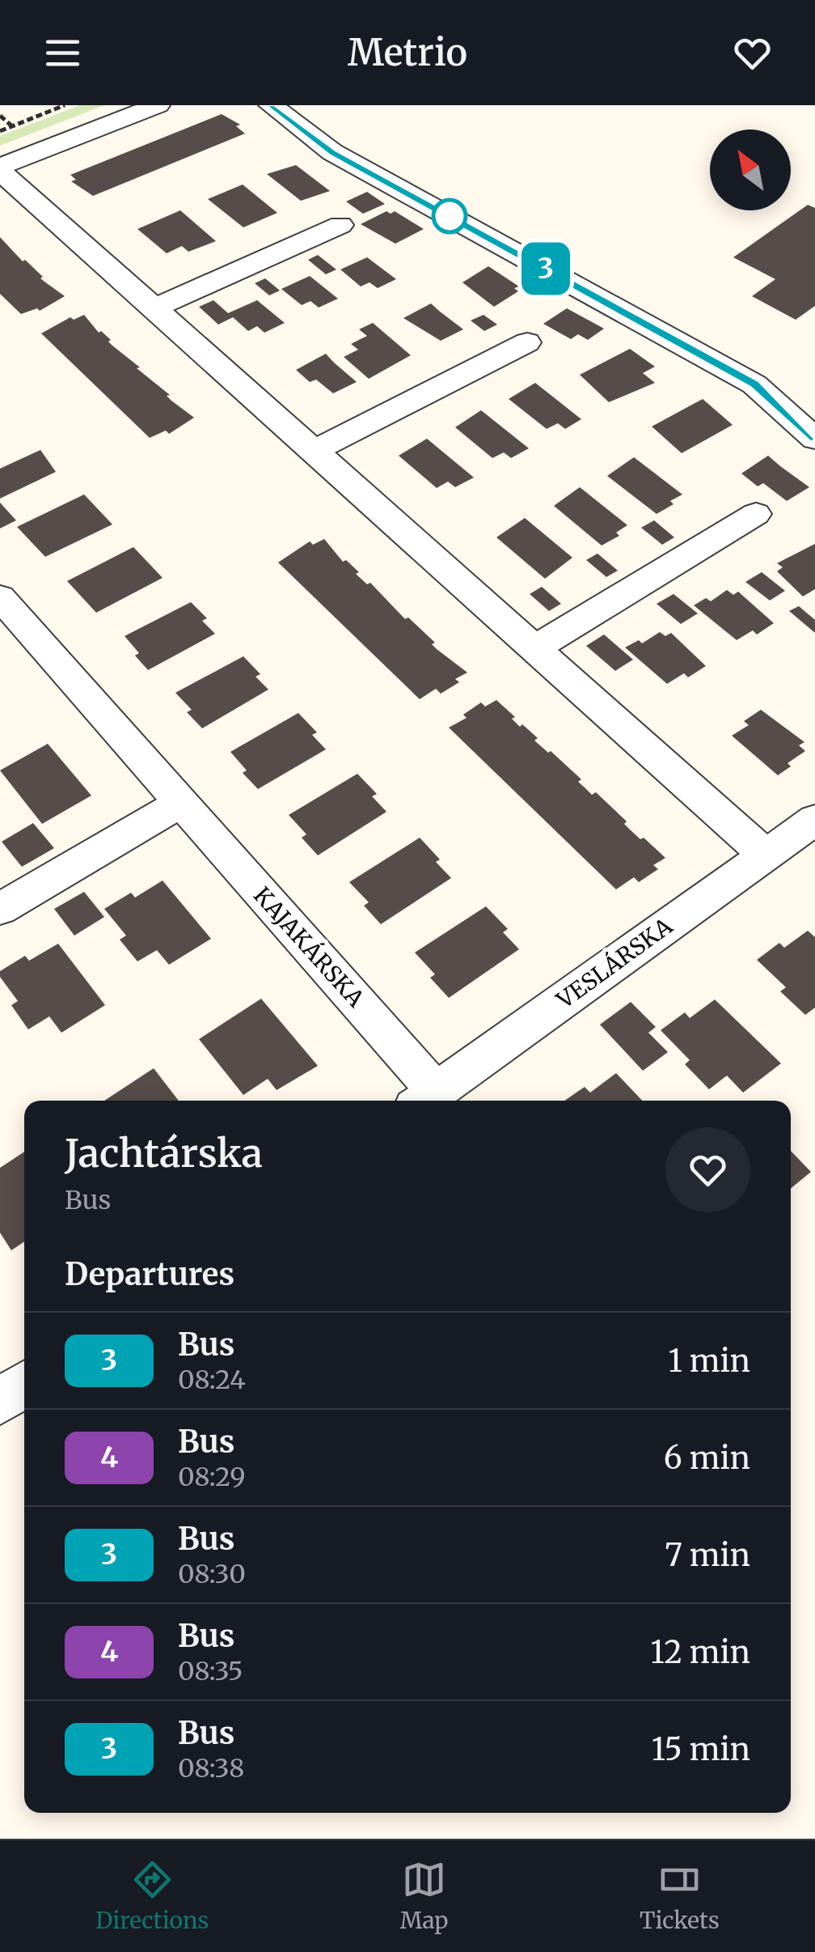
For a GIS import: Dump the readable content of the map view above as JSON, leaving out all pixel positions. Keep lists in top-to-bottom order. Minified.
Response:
{"streets":{"street":["KAJAKÁRSKA","VESLÁRSKA"]},"crossings":[["KAJAKÁRSKA","VESLÁRSKA"]],"lines":["bus line 3"],"north":"top left","page":{"header":"Metrio","on_map":"3","heading":[["Jachtárska","Bus"],"Departures"],"list":[{"mark":"3","name":"Bus","note":"08:24","value":"1 min"},{"mark":"4","name":"Bus","note":"08:29","value":"6 min"},{"mark":"3","name":"Bus","note":"08:30","value":"7 min"},{"mark":"4","name":"Bus","note":"08:35","value":"12 min"},{"mark":"3","name":"Bus","note":"08:38","value":"15 min"}],"tabs":["Directions","Map","Tickets"]}}
